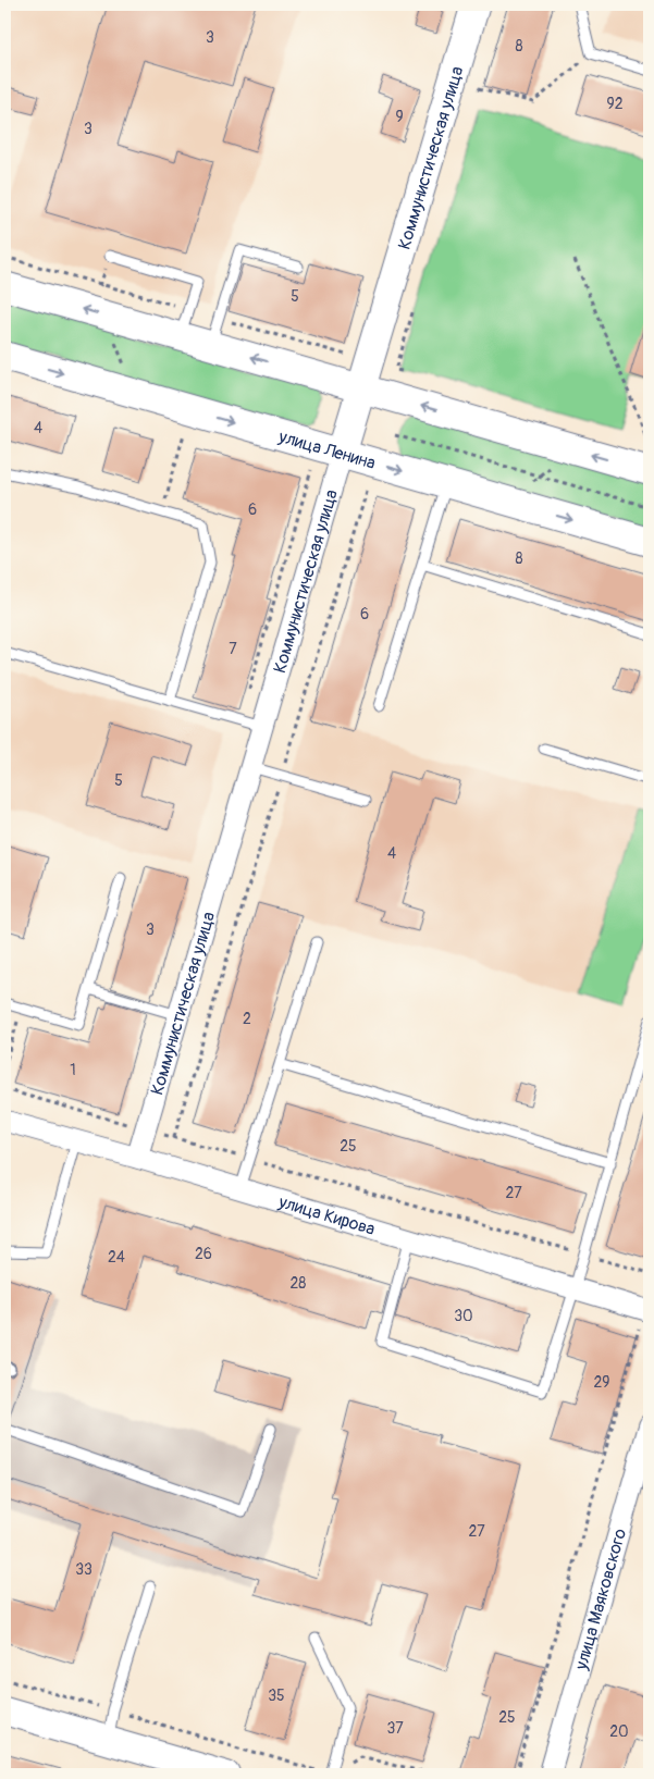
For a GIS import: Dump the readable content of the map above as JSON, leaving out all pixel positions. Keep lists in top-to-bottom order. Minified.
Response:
{"streets":{"main road":["Коммунистическая улица","улица Ленина"],"street":["улица Кирова","улица Маяковского"]},"crossings":[["Коммунистическая улица","улица Ленина"],["Коммунистическая улица","улица Кирова"]],"house_numbers":["3","8","92","9","3","5","4","6","8","6","7","5","4","3","2","1","25","27","26","24","28","30","29","27","33","35","25","37","20"]}
